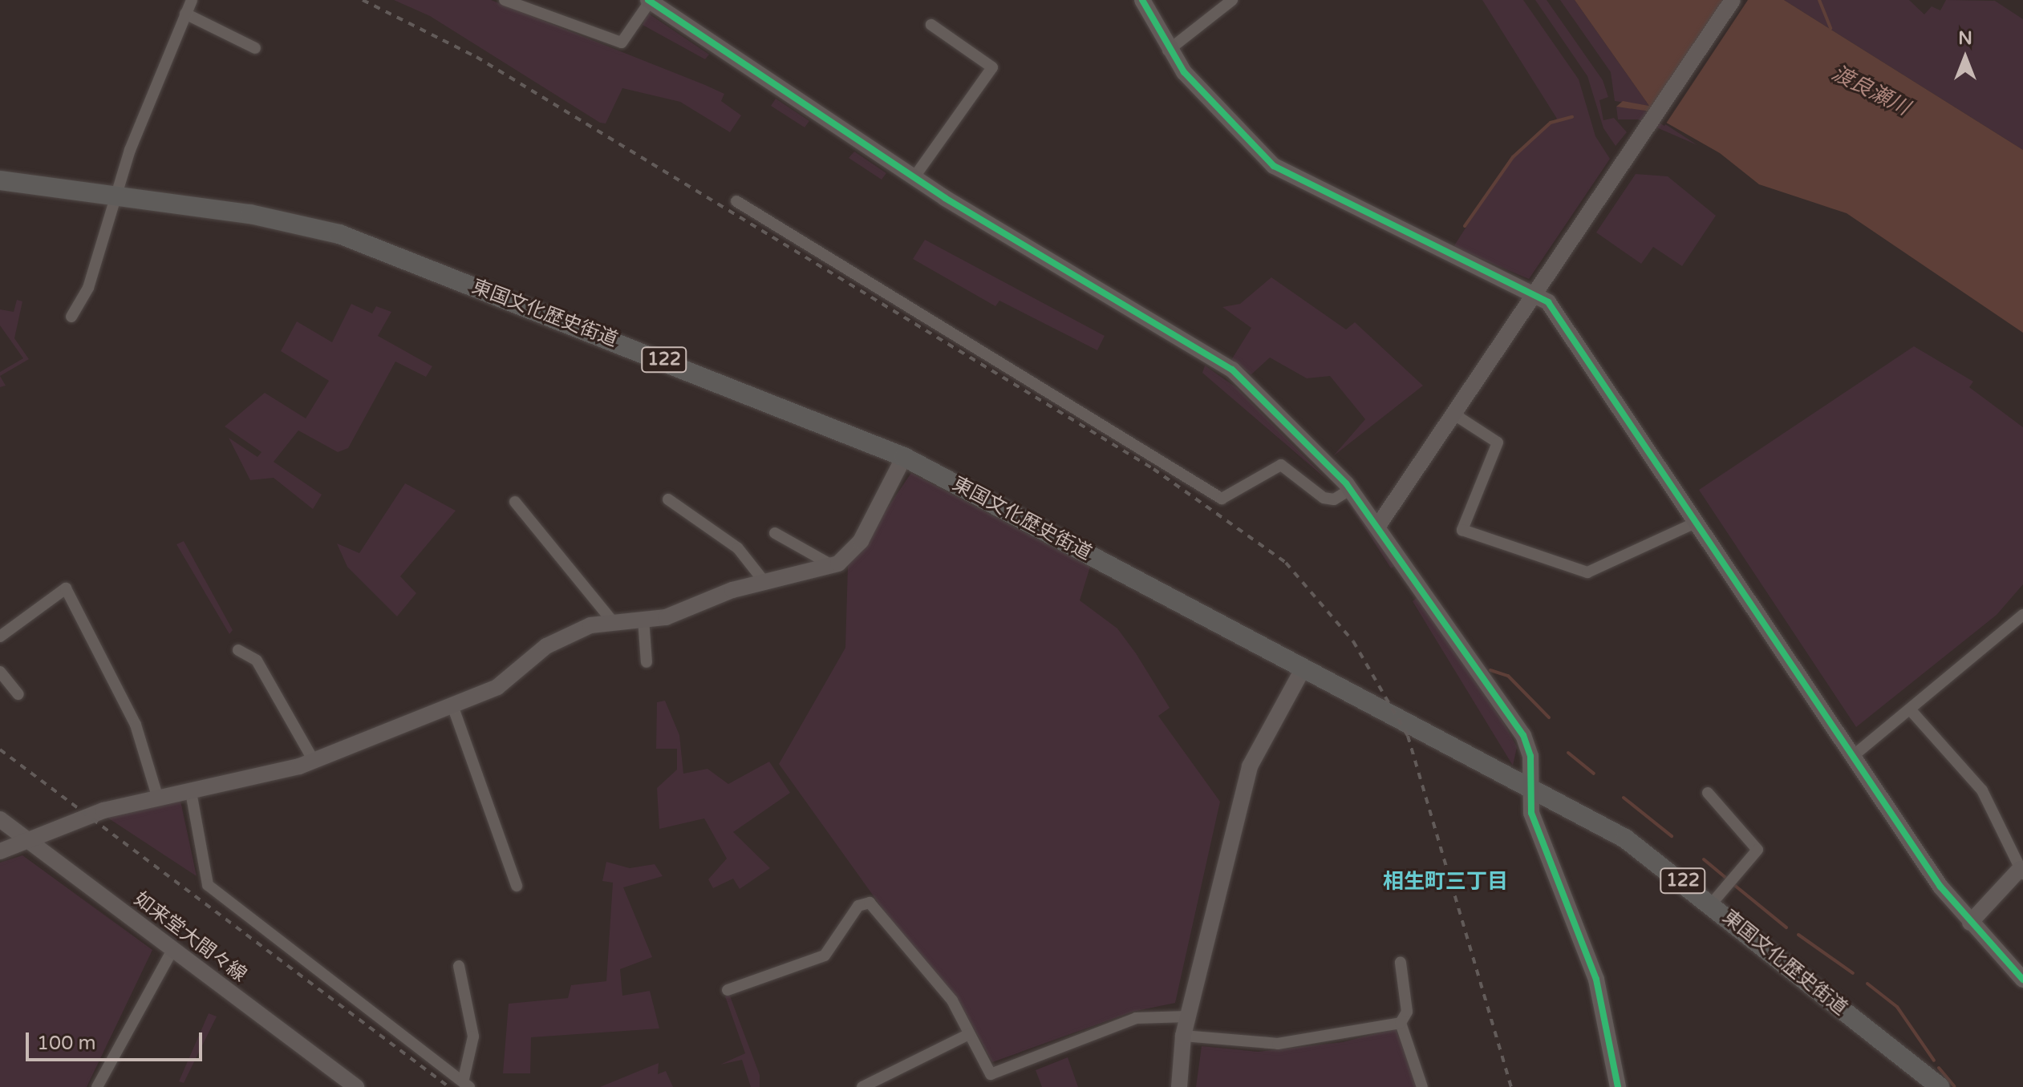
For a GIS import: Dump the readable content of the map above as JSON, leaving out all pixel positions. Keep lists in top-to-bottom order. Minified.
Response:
{"streets":{"highway":["東国文化歴史街道","122"],"street":["如来堂大間々線"]},"districts":["相生町三丁目"],"water":["渡良瀬川"],"scale_bar":"100 m","north":"top"}
